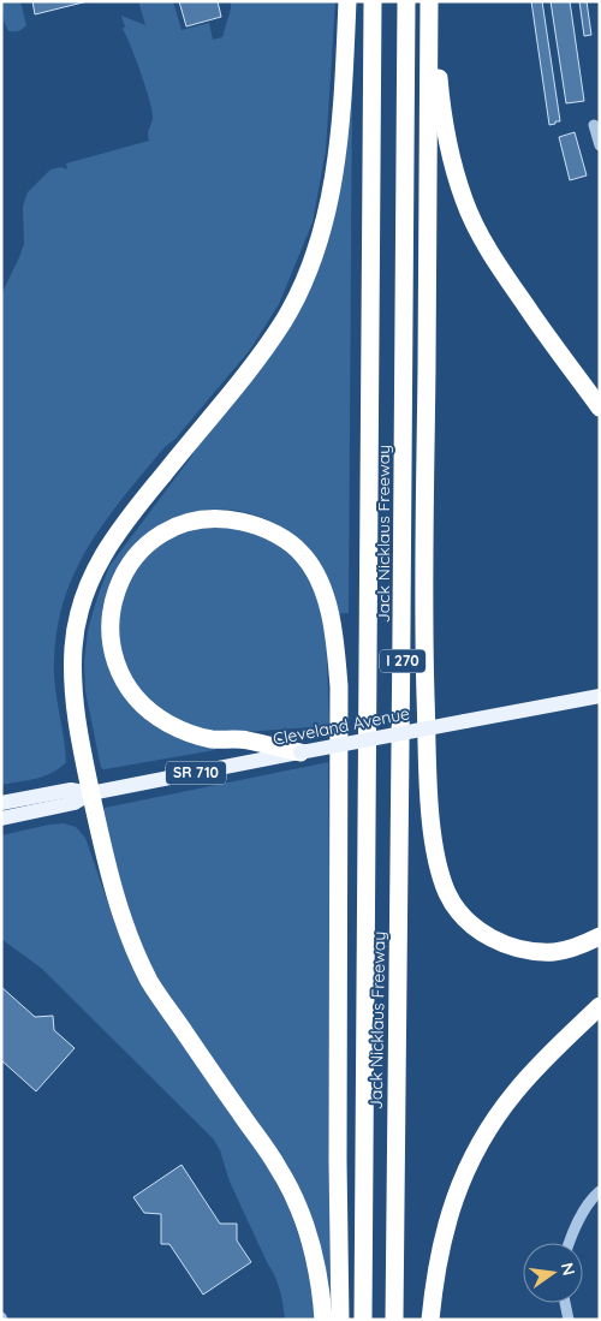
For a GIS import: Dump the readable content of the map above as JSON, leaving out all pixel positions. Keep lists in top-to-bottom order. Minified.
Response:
{"streets":{"highway":["Jack Nicklaus Freeway","I 270"],"main road":["Cleveland Avenue","SR 710"]},"north":"right"}
